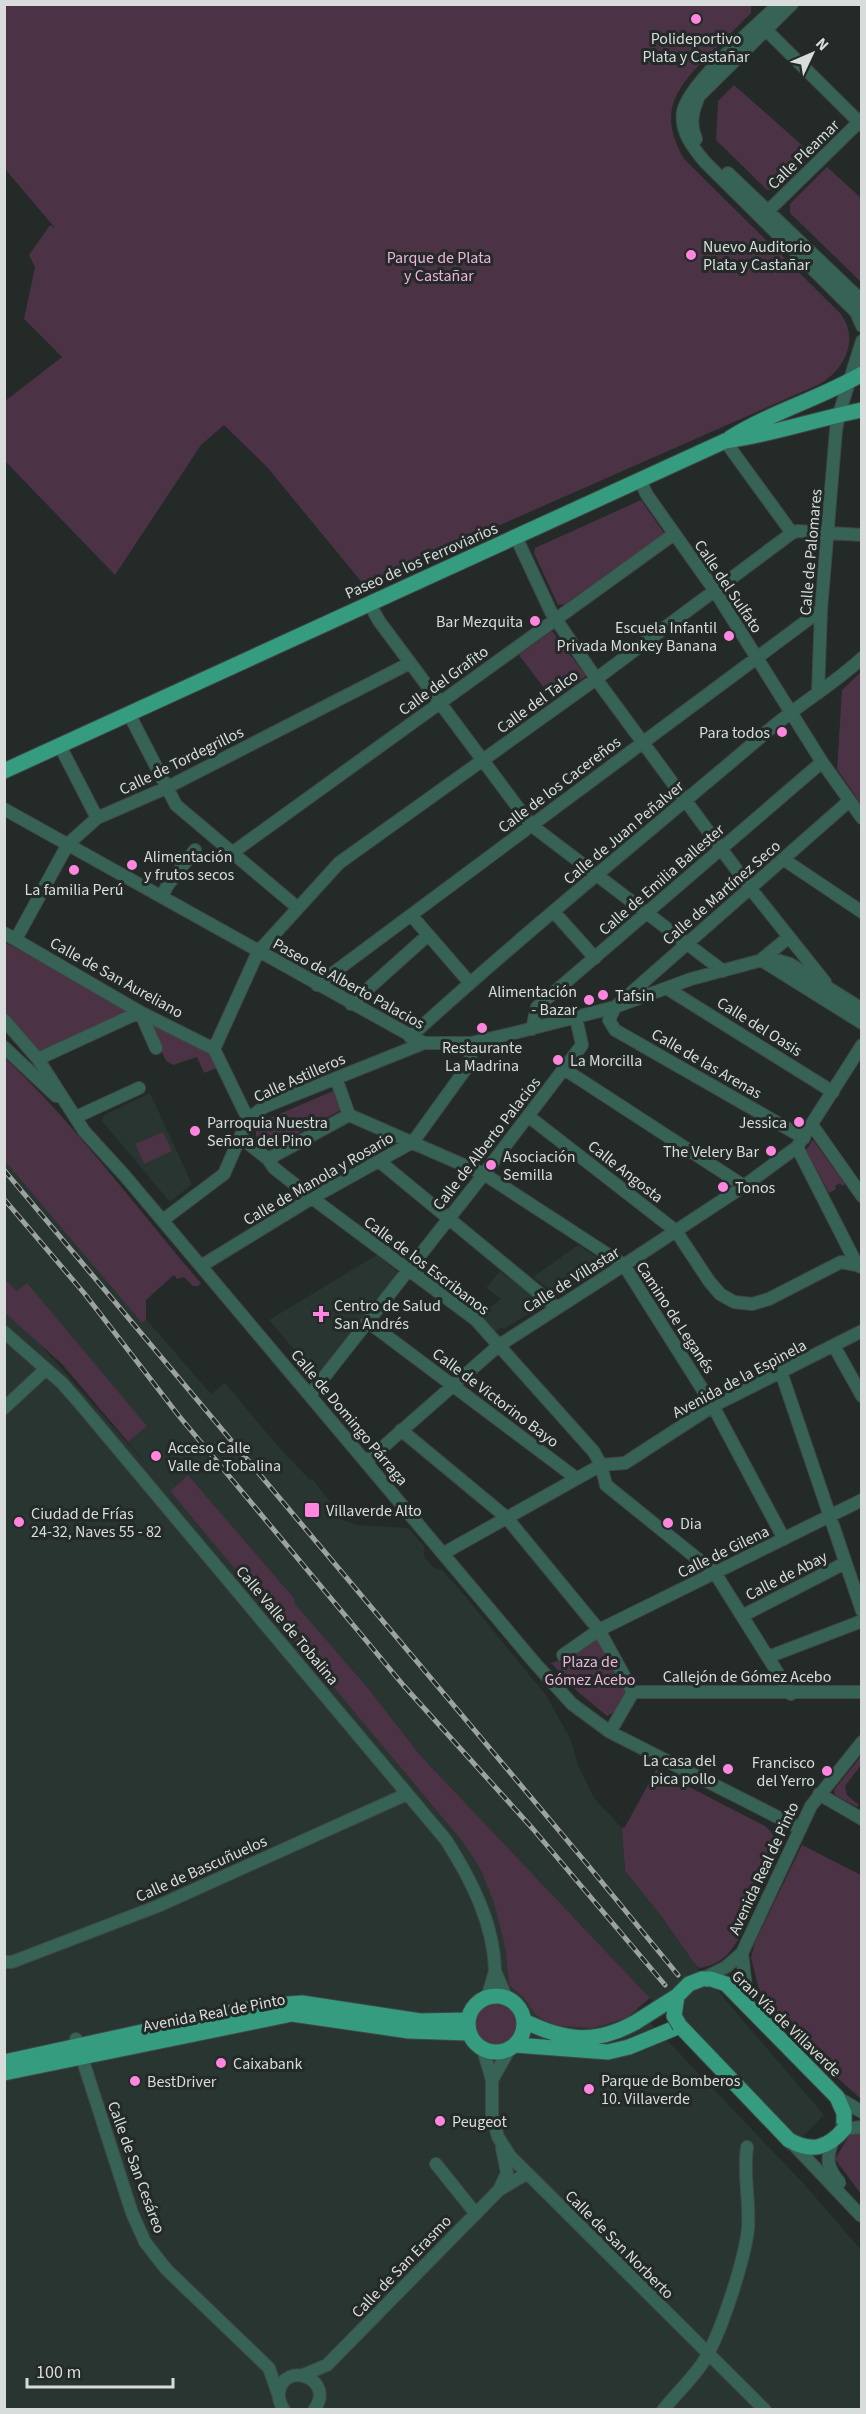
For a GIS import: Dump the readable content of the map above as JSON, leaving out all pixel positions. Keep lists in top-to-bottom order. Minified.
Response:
{"streets":{"main road":["Paseo de los Ferroviarios","Avenida Real de Pinto","Gran Vía de Villaverde"],"street":["Calle Pleamar","Calle de Palomares","Calle del Sulfato","Calle del Grafito","Calle del Talco","Calle de Tordegrillos","Calle de los Cacereños","Calle de Juan Peñalver","Calle de Emilia Ballester","Calle de Martínez Seco","Calle de San Aureliano","Paseo de Alberto Palacios","Calle del Oasis","Calle de las Arenas","Calle Astilleros","Calle de Alberto Palacios","Calle Angosta","Calle de Manola y Rosario","Calle de los Escribanos","Calle de Villastar","Camino de Leganés","Avenida de la Espinela","Calle de Victorino Bayo","Calle de Domingo Párraga","Calle de Gilena","Calle de Abay","Calle Valle de Tobalina","Callejón de Gómez Acebo","Calle de Bascuñuelos","Calle de San Cesáreo","Calle de San Norberto","Calle de San Erasmo"]},"crossings":[["Calle de Palomares","Paseo de los Ferroviarios"],["Calle de Palomares","Calle de los Cacereños"],["Calle de Palomares","Calle de Juan Peñalver"],["Paseo de los Ferroviarios","Calle del Sulfato"],["Calle del Sulfato","Calle del Grafito"],["Calle del Sulfato","Calle del Talco"],["Calle del Sulfato","Calle de los Cacereños"],["Calle del Sulfato","Calle de Juan Peñalver"],["Calle del Talco","Calle de San Aureliano"],["Calle del Talco","Paseo de Alberto Palacios"],["Calle de Tordegrillos","Calle de San Aureliano"],["Calle de Tordegrillos","Paseo de Alberto Palacios"],["Calle de los Cacereños","Paseo de Alberto Palacios"],["Calle de Juan Peñalver","Paseo de Alberto Palacios"],["Calle de Emilia Ballester","Paseo de Alberto Palacios"],["Calle de Martínez Seco","Paseo de Alberto Palacios"],["Calle de Martínez Seco","Calle de las Arenas"],["Paseo de Alberto Palacios","Calle del Oasis"],["Paseo de Alberto Palacios","Calle de las Arenas"],["Paseo de Alberto Palacios","Calle Astilleros"],["Paseo de Alberto Palacios","Calle de Alberto Palacios"],["Paseo de Alberto Palacios","Calle de Manola y Rosario"],["Calle de las Arenas","Calle de Villastar"],["Calle Astilleros","Calle de los Escribanos"],["Calle Astilleros","Calle de Domingo Párraga"],["Calle de Alberto Palacios","Calle Angosta"],["Calle de Alberto Palacios","Calle de los Escribanos"],["Calle de Alberto Palacios","Camino de Leganés"],["Calle de Alberto Palacios","Calle de Victorino Bayo"],["Calle de Alberto Palacios","Calle de Domingo Párraga"],["Calle Angosta","Calle de Villastar"],["Calle de Manola y Rosario","Calle de los Escribanos"],["Calle de Manola y Rosario","Camino de Leganés"],["Calle de Manola y Rosario","Calle de Domingo Párraga"],["Calle de los Escribanos","Calle de Villastar"],["Calle de los Escribanos","Avenida de la Espinela"],["Calle de los Escribanos","Calle de Gilena"],["Calle de los Escribanos","Calle de Abay"],["Calle de los Escribanos","Callejón de Gómez Acebo"],["Calle de Villastar","Camino de Leganés"],["Calle de Villastar","Calle de Victorino Bayo"],["Calle de Villastar","Calle de Domingo Párraga"],["Camino de Leganés","Avenida de la Espinela"],["Camino de Leganés","Calle de Gilena"],["Avenida de la Espinela","Calle de Victorino Bayo"],["Avenida de la Espinela","Calle de Domingo Párraga"],["Calle de Domingo Párraga","Avenida Real de Pinto"],["Calle Valle de Tobalina","Calle de Bascuñuelos"],["Calle Valle de Tobalina","Avenida Real de Pinto"],["Calle Valle de Tobalina","Calle de San Norberto"],["Avenida Real de Pinto","Gran Vía de Villaverde"],["Avenida Real de Pinto","Calle de San Cesáreo"],["Avenida Real de Pinto","Calle de San Norberto"],["Calle de San Cesáreo","Calle de San Erasmo"],["Calle de San Norberto","Calle de San Erasmo"]],"parks":["Parque de Plata y Castañar","Plaza de Gómez Acebo"],"places":{"other":["Polideportivo Plata y Castañar","Nuevo Auditorio Plata y Castañar","Bar Mezquita","Escuela Infantil Privada Monkey Banana","Para todos","Alimentación y frutos secos","La familia Perú","Tafsin","Alimentación - Bazar","Restaurante La Madrina","La Morcilla","Jessica","Parroquia Nuestra Señora del Pino","The Velery Bar","Asociación Semilla","Tonos","Acceso Calle Valle de Tobalina","Ciudad de Frías 24-32, Naves 55 - 82","Dia","La casa del pica pollo","Francisco del Yerro","Caixabank","BestDriver","Parque de Bomberos 10. Villaverde","Peugeot"],"health":["Centro de Salud San Andrés"],"transit":["Villaverde Alto"]},"scale_bar":"100 m","north":"top right"}
